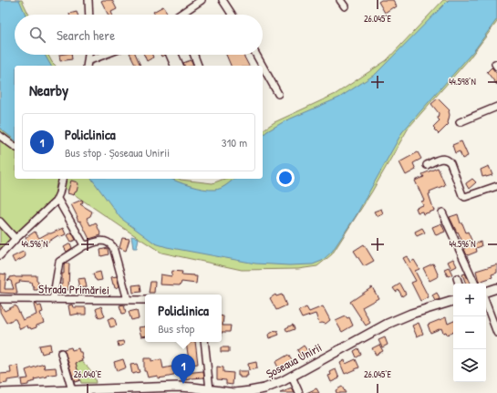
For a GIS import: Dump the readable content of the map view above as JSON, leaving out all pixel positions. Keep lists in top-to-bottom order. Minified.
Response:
{"streets":{"main road":["Șoseaua Unirii"],"street":["Strada Primăriei"]},"page":{"search":"Search here","heading":"Nearby","list":[{"mark":"1","name":"Policlinica","note":"Bus stop · Șoseaua Unirii","value":"310 m"}],"map_buttons":["+","−"],"popup":["Policlinica","Bus stop"],"pins":"1"},"coordinates":["26.045°E","44.598°N","44.596°N","26.040°E"]}
